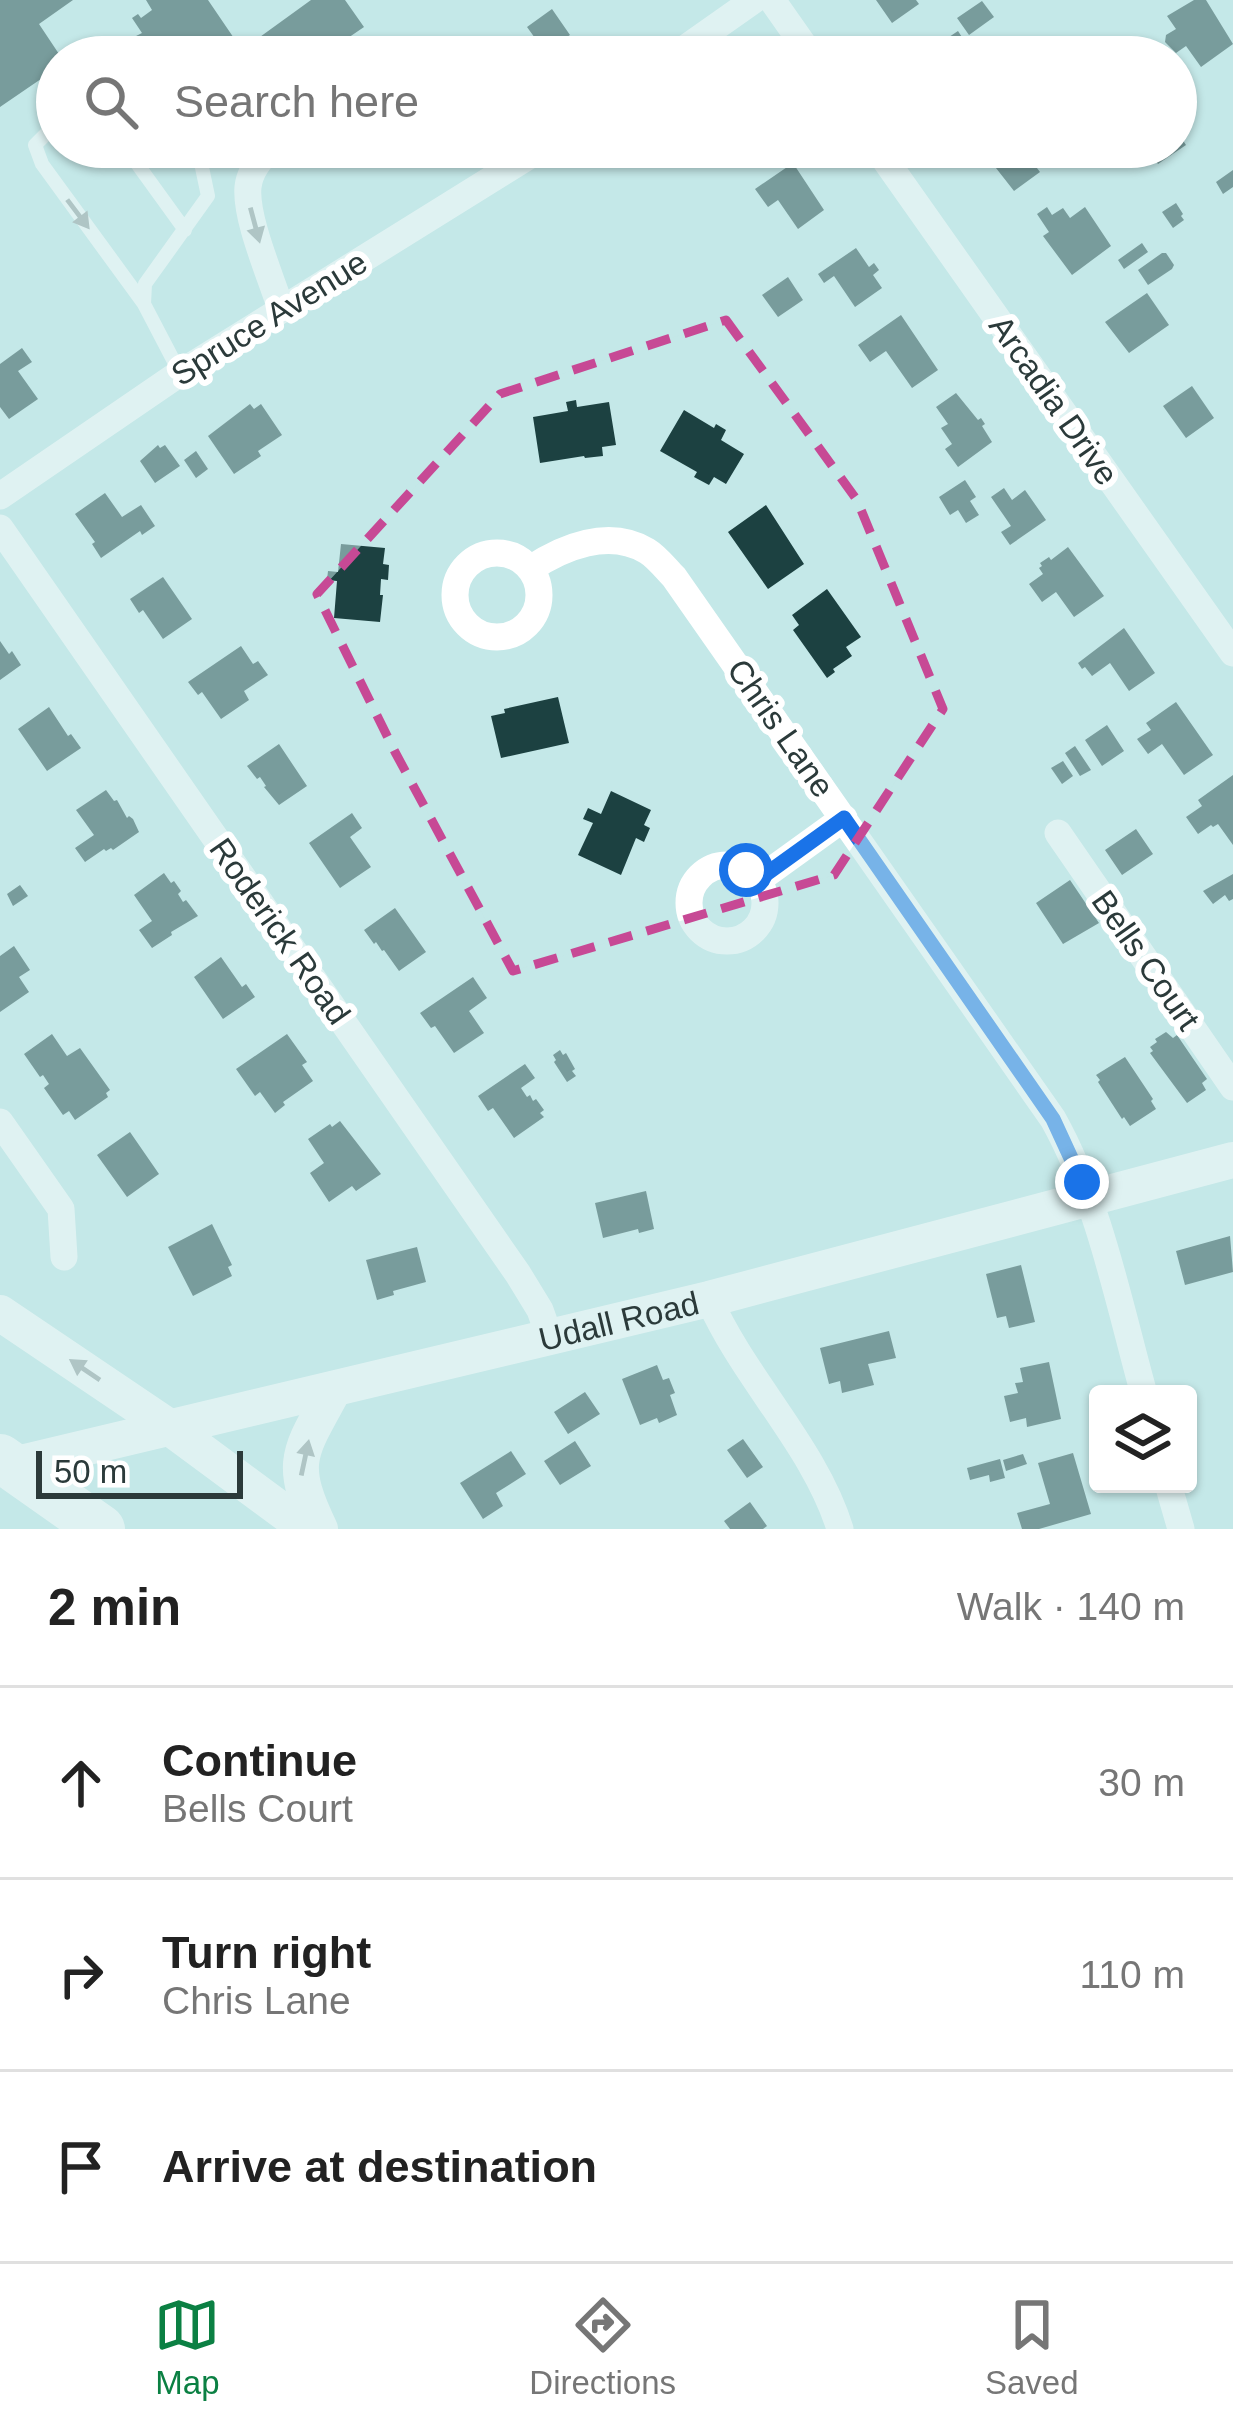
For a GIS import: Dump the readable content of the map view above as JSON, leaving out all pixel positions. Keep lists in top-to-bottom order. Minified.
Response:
{"streets":{"main road":["Udall Road"],"street":["Spruce Avenue","Arcadia Drive","Chris Lane","Roderick Road","Bells Court"]},"crossings":[["Chris Lane","Udall Road"],["Roderick Road","Udall Road"]],"scale_bar":"50 m","page":{"search":"Search here","scale":"50 m","heading":["2 min","Walk · 140 m"],"list":[["Continue","Bells Court","30 m"],["Turn right","Chris Lane","110 m"],"Arrive at destination"],"nav":["Map","Directions","Saved"]}}
